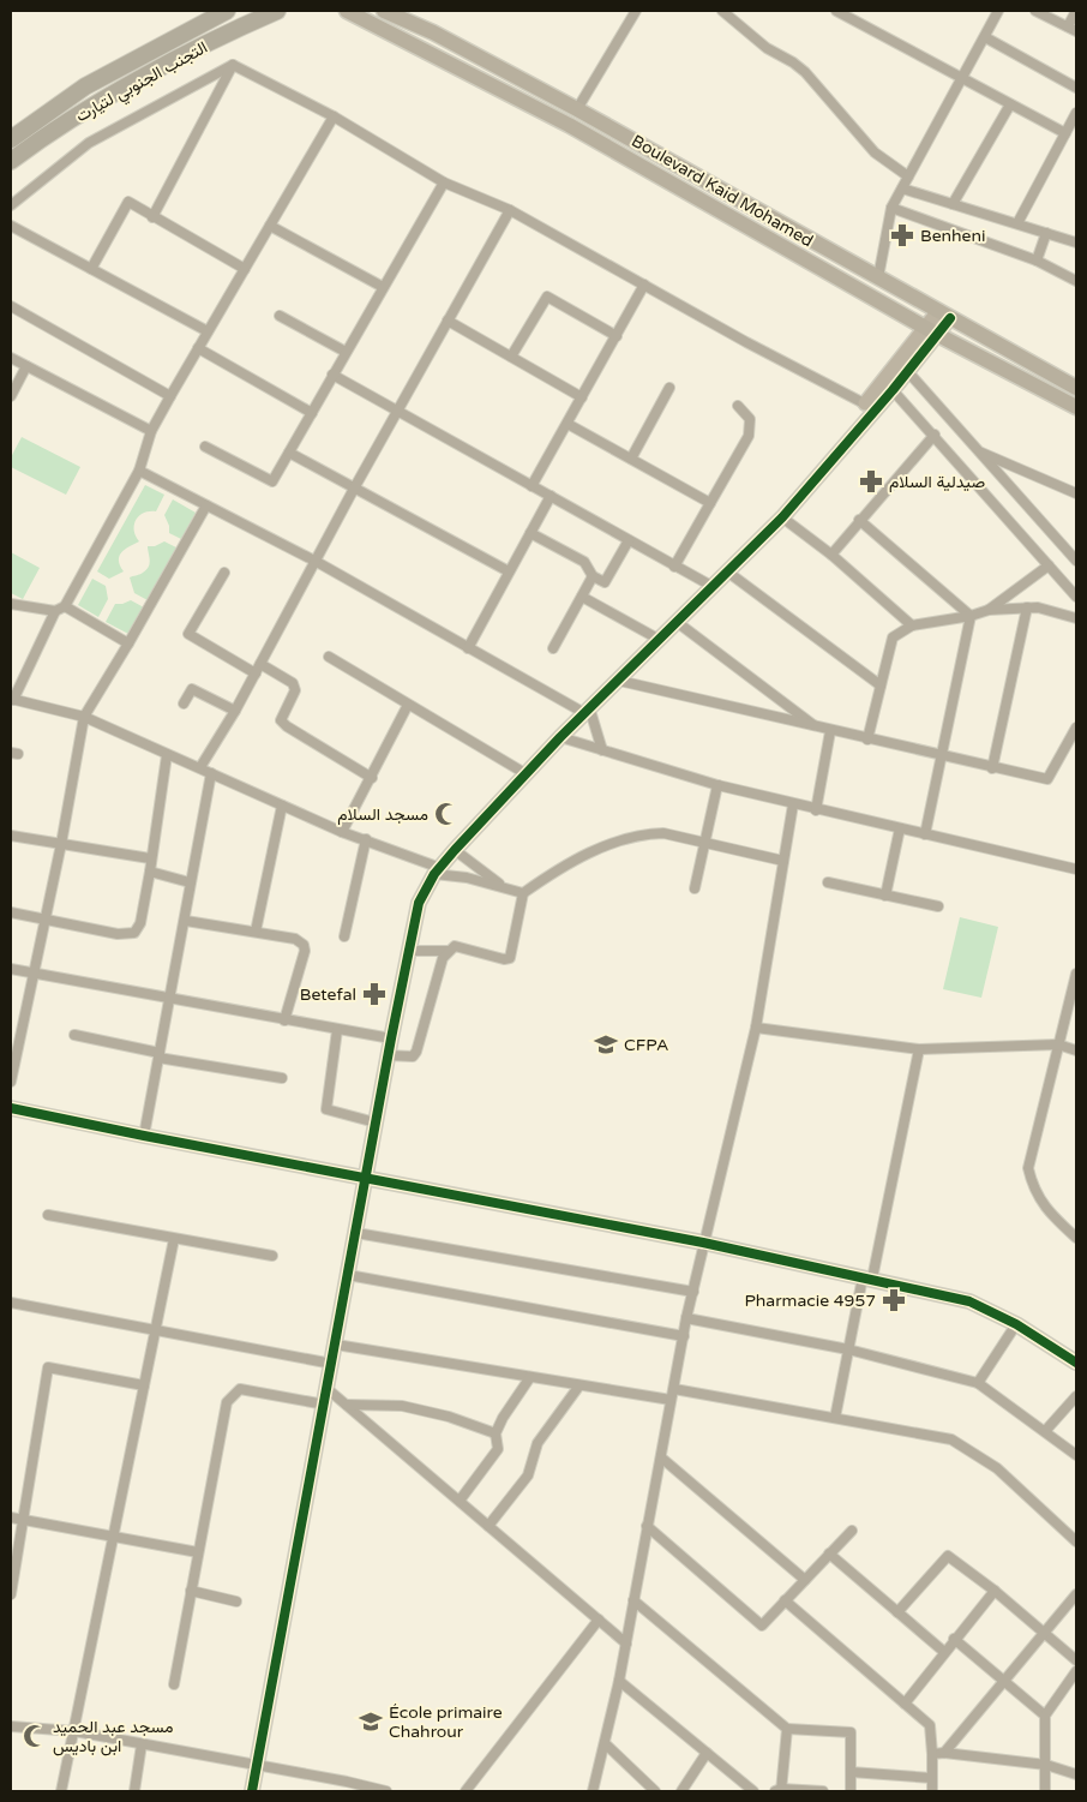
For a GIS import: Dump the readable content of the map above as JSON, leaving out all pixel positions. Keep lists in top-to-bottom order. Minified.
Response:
{"streets":{"highway":["التجنب الجنوبي لتيارت"],"main road":["Boulevard Kaid Mohamed"]},"places":{"pharmacy":["Benheni","صيدلية السلام","Betefal","Pharmacie 4957"],"mosque":["مسجد السلام","مسجد عبد الحميد ابن باديس"],"school or university":["CFPA","École primaire Chahrour"]}}
